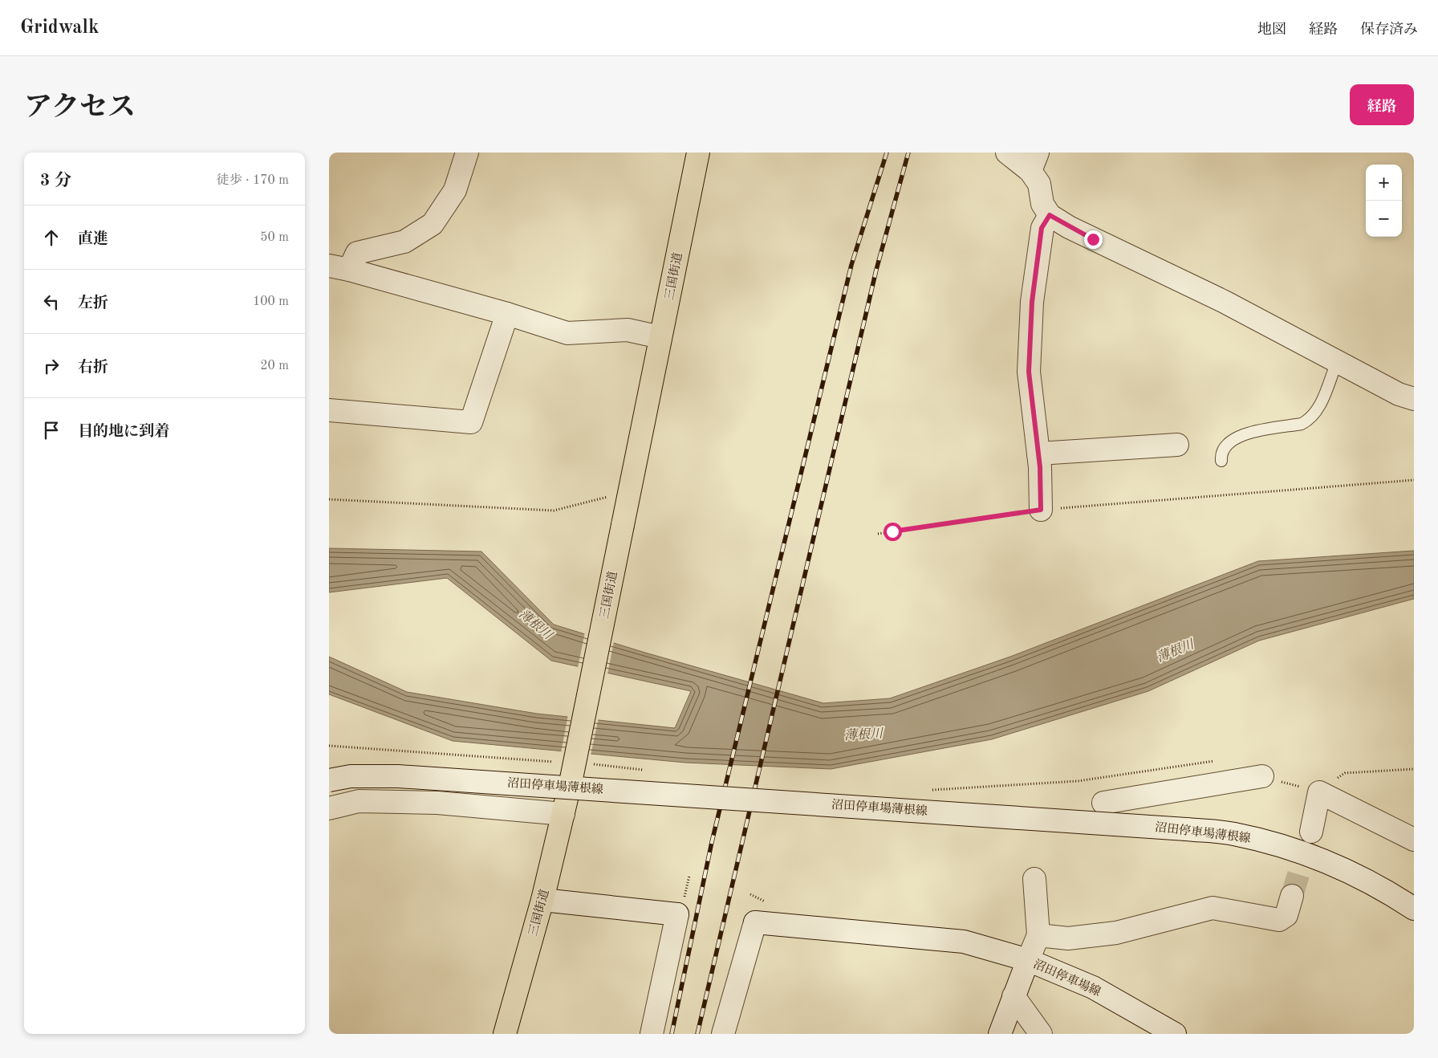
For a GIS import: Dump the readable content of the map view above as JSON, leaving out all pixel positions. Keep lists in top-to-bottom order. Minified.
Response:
{"streets":{"highway":["三国街道"],"street":["沼田停車場薄根線","沼田停車場線"]},"water":["薄根川"],"page":{"header":"Gridwalk","nav":["地図","経路","保存済み"],"title":"アクセス","buttons":"経路","heading":["3 分","徒歩 · 170 m"],"map_buttons":["+","−"],"list":[["直進","50 m"],["左折","100 m"],["右折","20 m"],"目的地に到着"]}}
